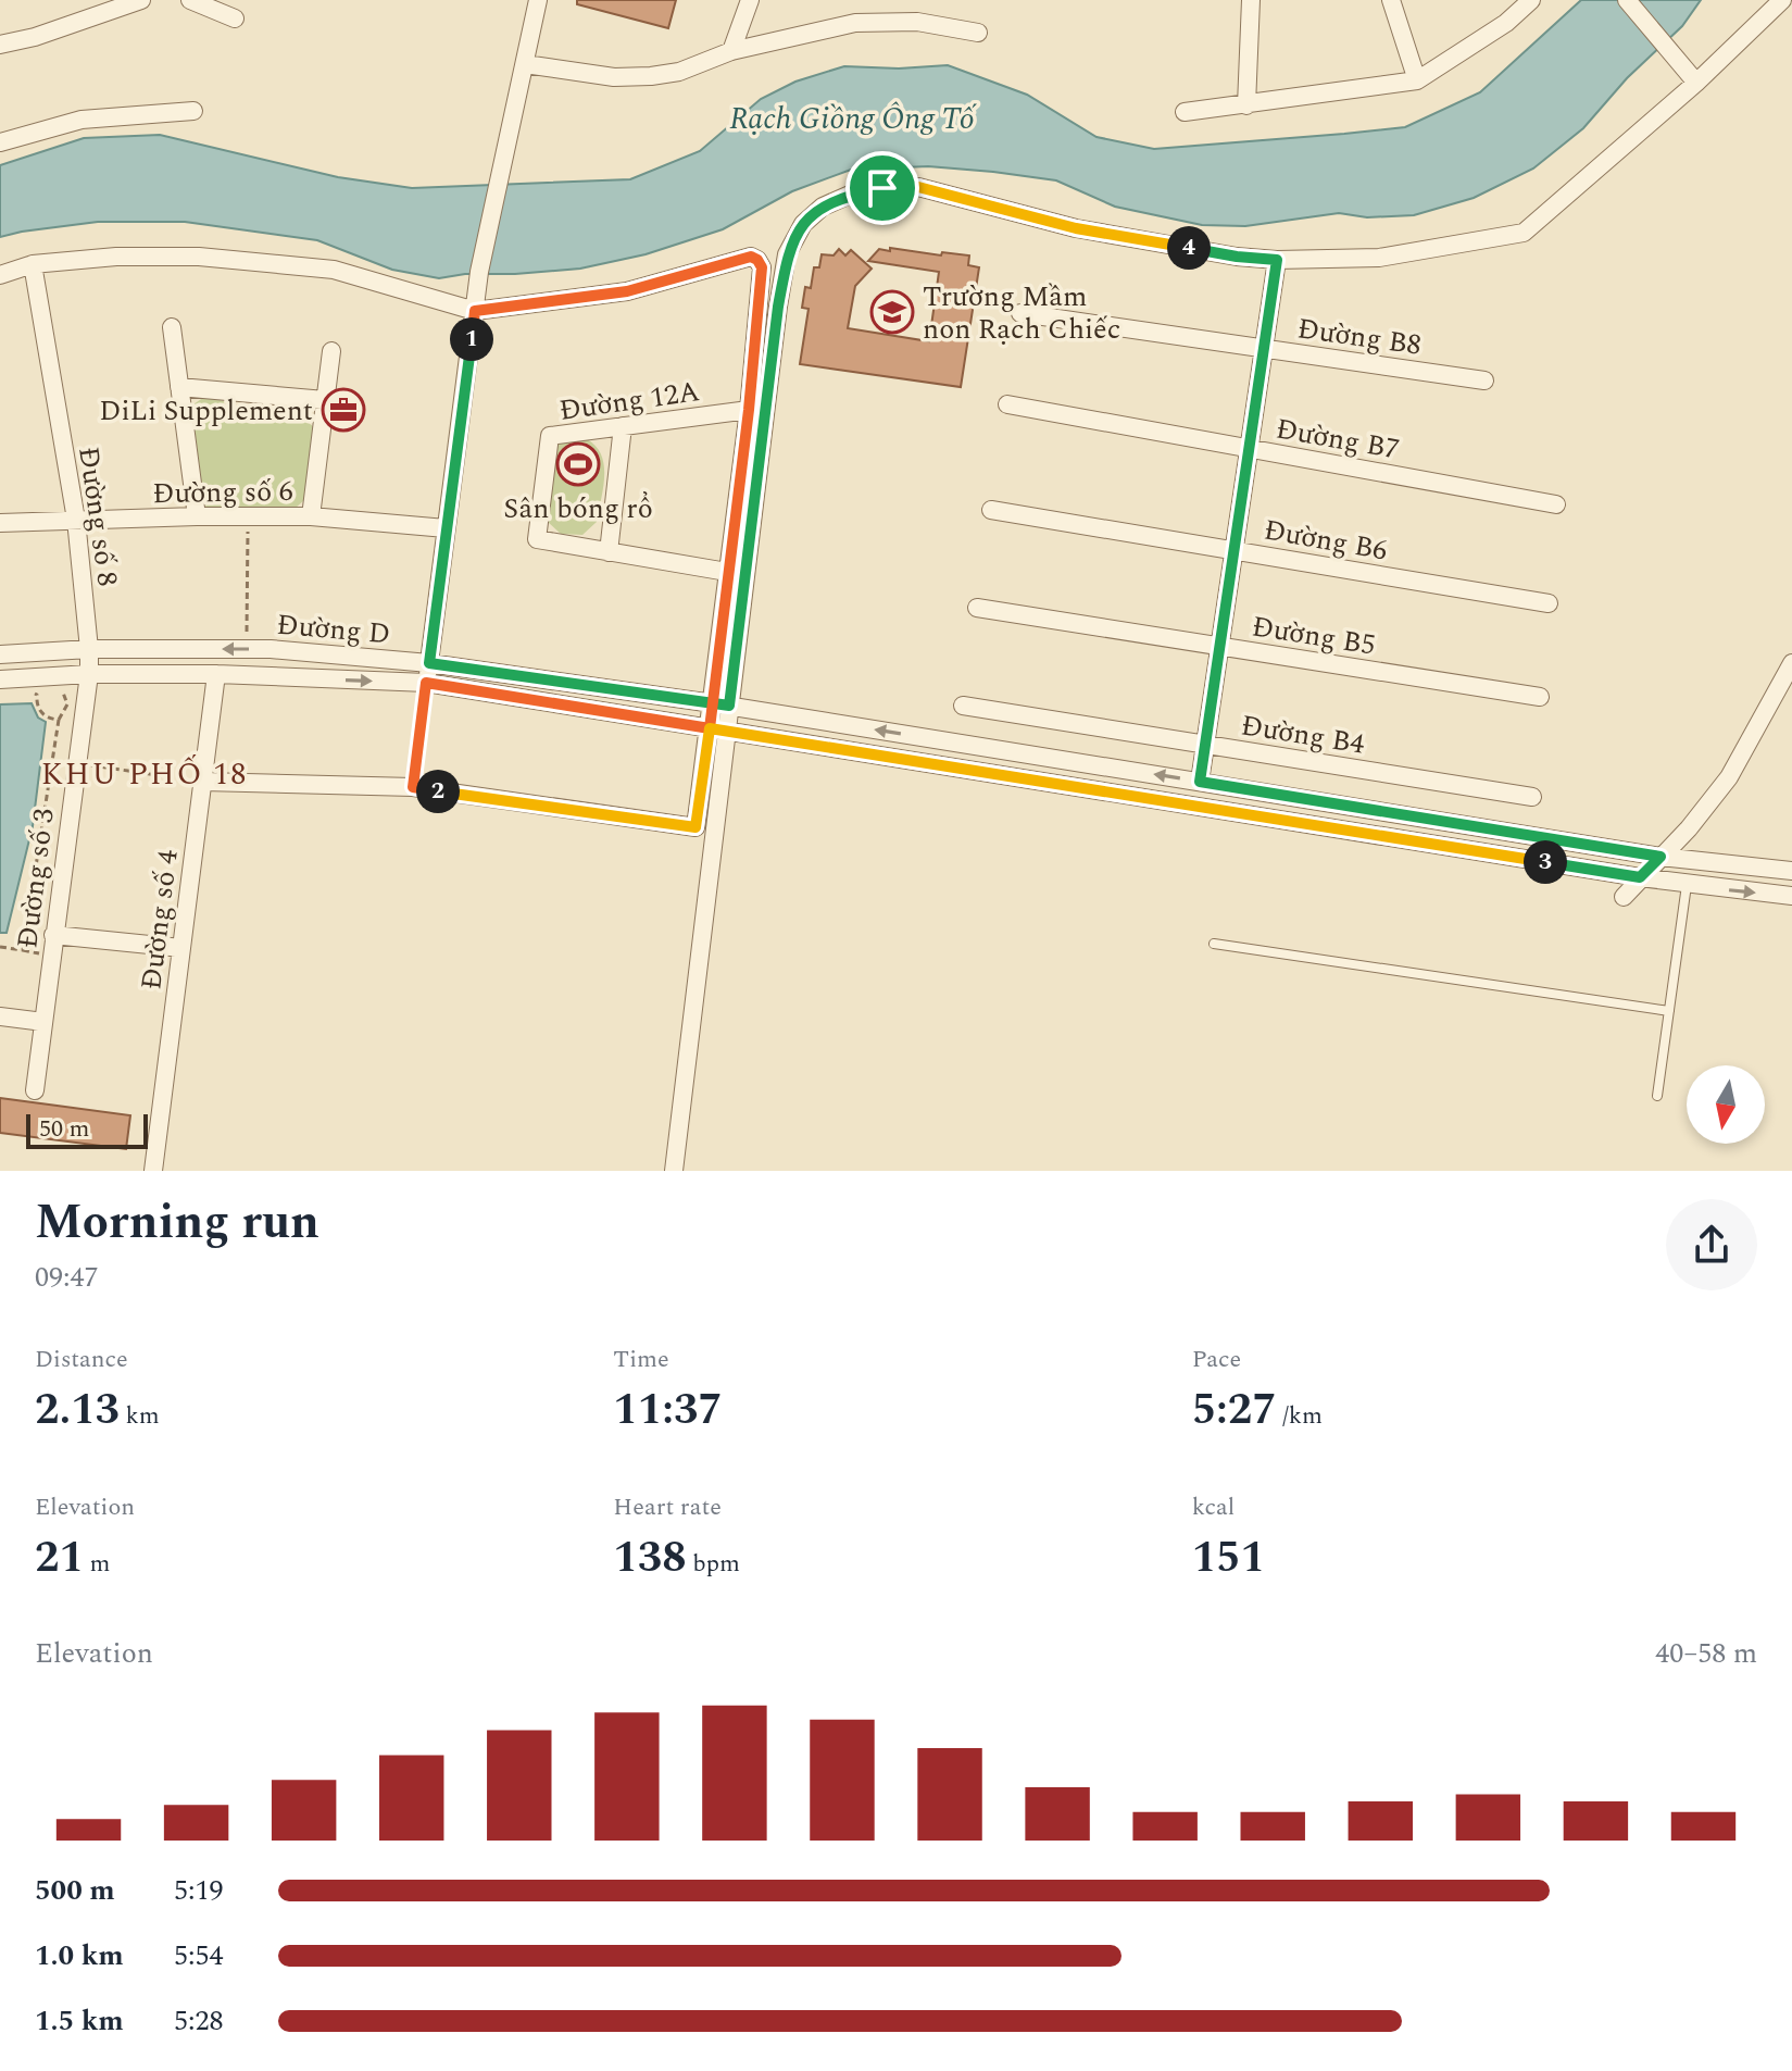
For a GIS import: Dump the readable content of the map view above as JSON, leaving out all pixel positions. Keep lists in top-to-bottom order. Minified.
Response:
{"streets":{"street":["Đường B8","Đường 12A","Đường B7","Đường số 6","Đường số 8","Đường B6","Đường D","Đường B5","Đường B4","Đường số 3","Đường số 4"]},"crossings":[["Đường số 6","Đường số 8"],["Đường số 8","Đường D"],["Đường số 8","Đường số 3"],["Đường D","Đường số 3"],["Đường D","Đường số 4"]],"districts":["KHU PHỐ 18"],"water":["Rạch Giồng Ông Tố"],"places":{"school or university":["Trường Mầm non Rạch Chiếc"],"office":["DiLi Supplement"],"sports":["Sân bóng rổ"]},"scale_bar":"50 m","north":"bottom","page":{"pins":["4","1","2","3"],"scale":"50 m","heading":["Morning run","09:47"],"stats":[["Distance","2.13 km"],["Time","11:37"],["Pace","5:27 /km"],["Elevation","21 m"],["Heart rate","138 bpm"],["kcal","151"]],"chart":["Elevation","40–58 m"],"list":[{"name":"500 m","note":"5:19"},{"name":"1.0 km","note":"5:54"},{"name":"1.5 km","note":"5:28"}]}}
